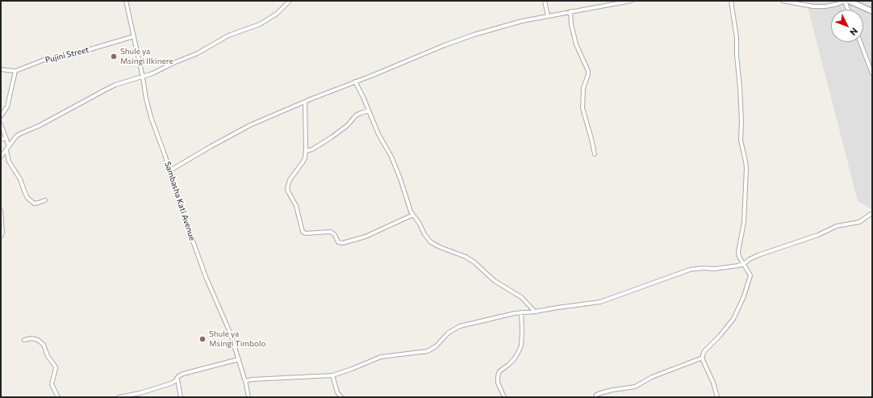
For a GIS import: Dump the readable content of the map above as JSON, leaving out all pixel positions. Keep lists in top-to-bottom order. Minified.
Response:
{"streets":{"street":["Pujini Street","Sambasha Kati Avenue"]},"crossings":[["Pujini Street","Sambasha Kati Avenue"]],"places":["Shule ya Msingi Ilkinere","Shule ya Msingi Timbolo"],"north":"bottom right"}
